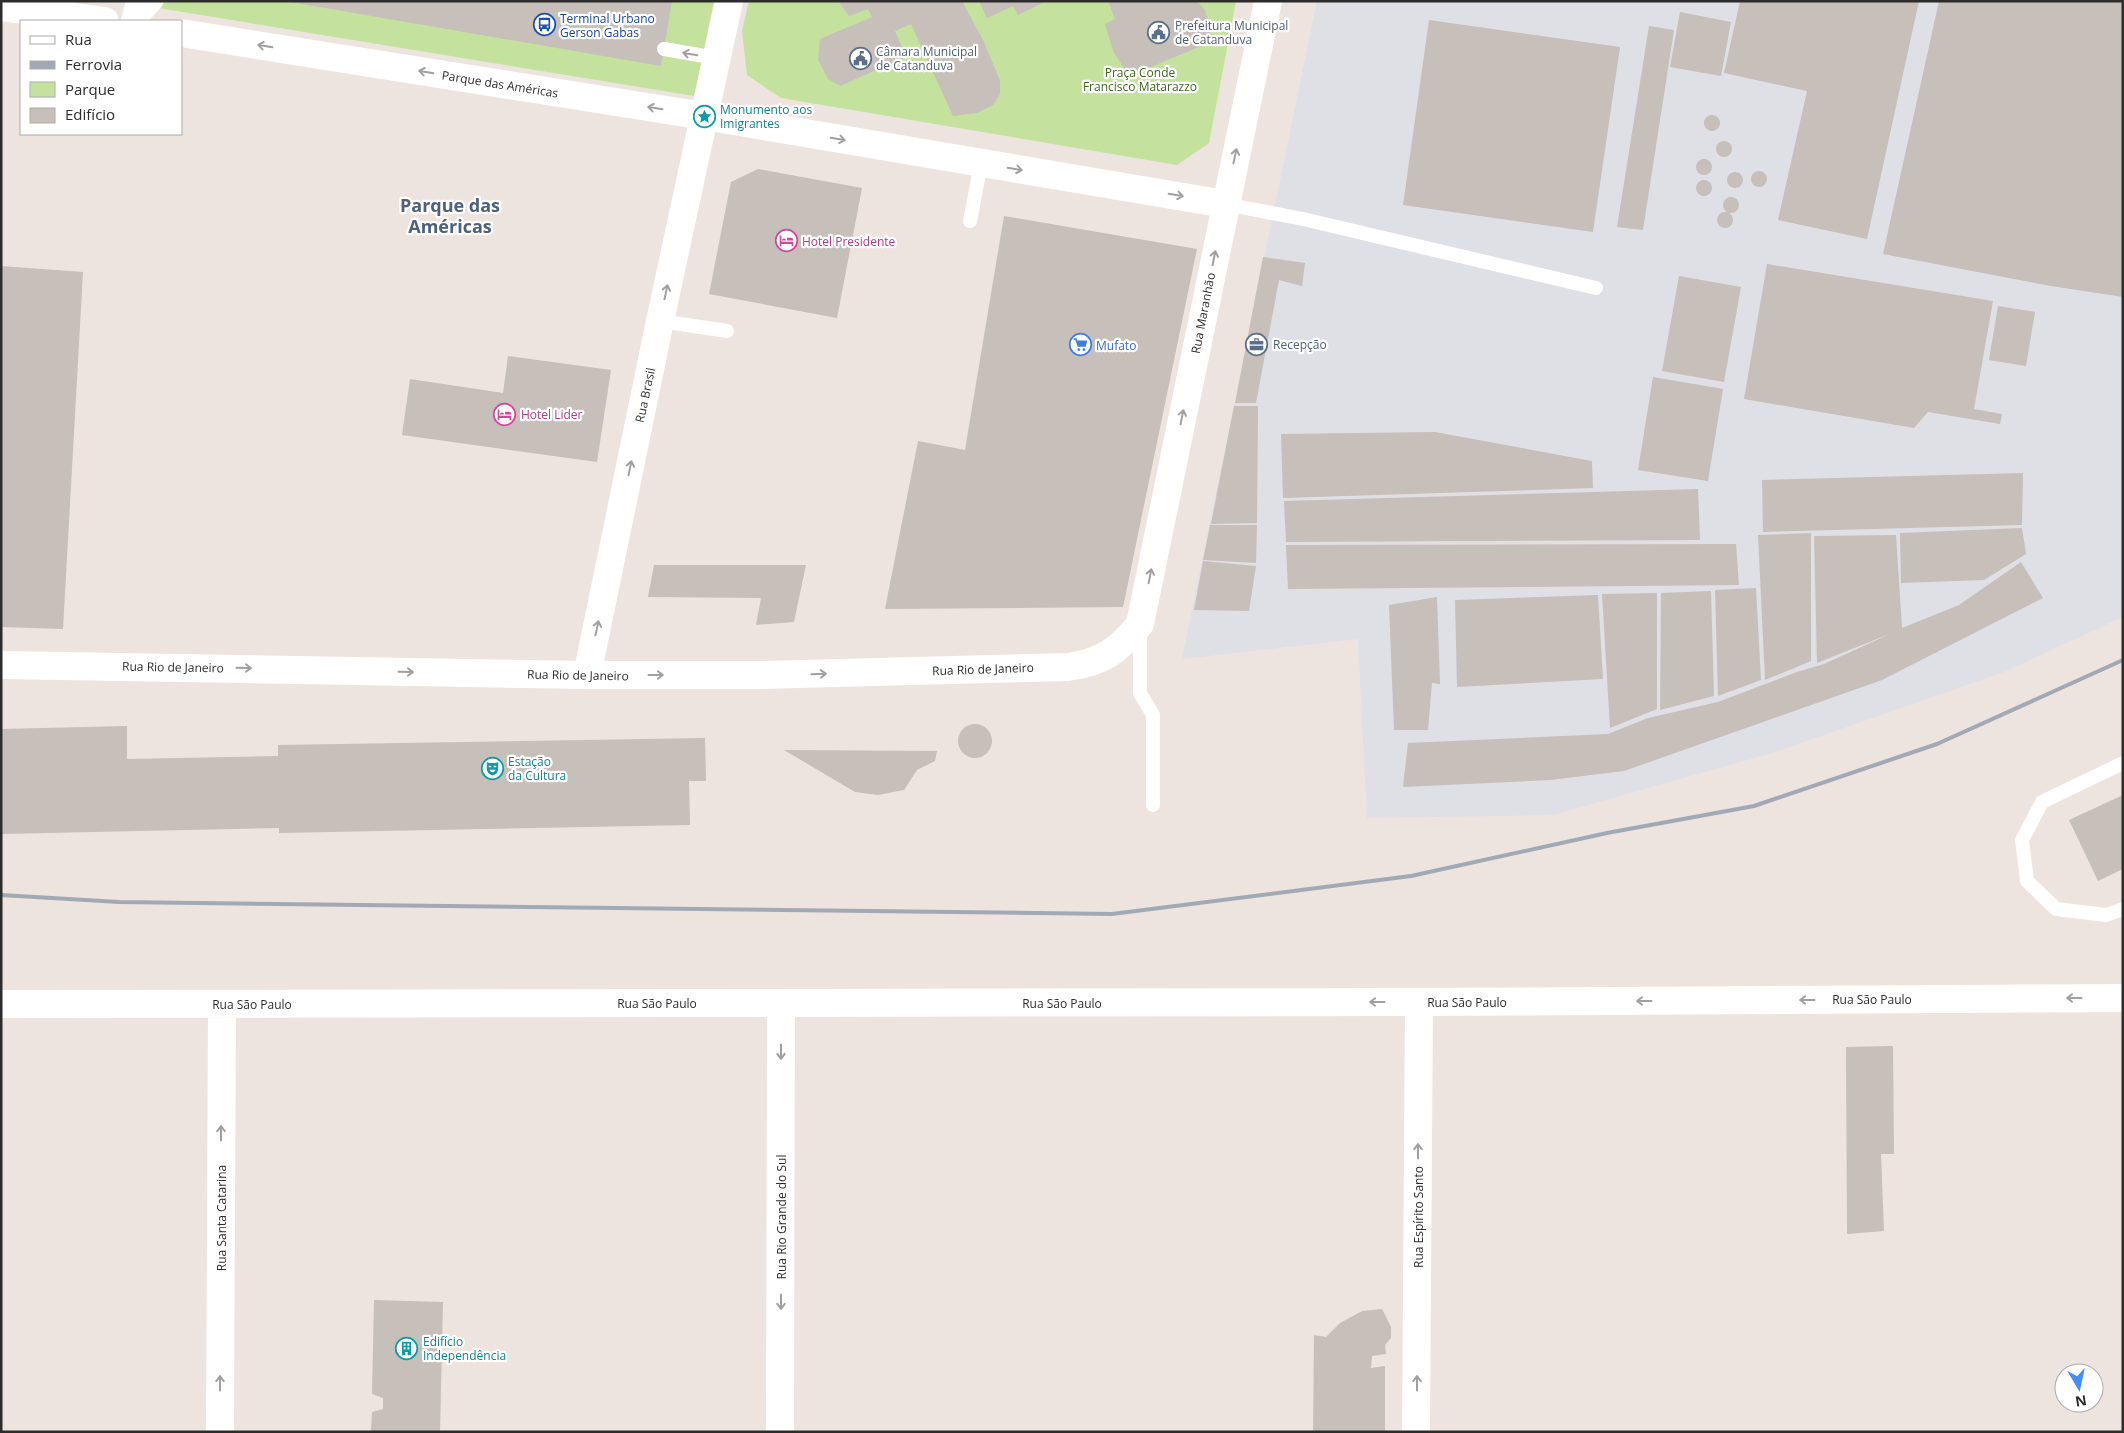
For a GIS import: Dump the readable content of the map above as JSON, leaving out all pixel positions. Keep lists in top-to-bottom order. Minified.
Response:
{"streets":{"street":["Parque das Américas","Rua Maranhão","Rua Brasil","Rua Rio de Janeiro","Rua São Paulo","Rua Rio Grande do Sul","Rua Espírito Santo","Rua Santa Catarina"]},"crossings":[["Parque das Américas","Rua Brasil"],["Rua Maranhão","Rua Rio de Janeiro"],["Rua Brasil","Rua Rio de Janeiro"],["Rua São Paulo","Rua Rio Grande do Sul"],["Rua São Paulo","Rua Espírito Santo"],["Rua São Paulo","Rua Santa Catarina"]],"one_way":["Parque das Américas","Rua Maranhão","Rua Brasil","Rua Rio de Janeiro","Rua São Paulo","Rua Rio Grande do Sul","Rua Espírito Santo","Rua Santa Catarina"],"districts":["Parque das Américas"],"parks":["Praça Conde Francisco Matarazzo"],"places":{"bus stop":["Terminal Urbano Gerson Gabas"],"public building":["Prefeitura Municipal de Catanduva","Câmara Municipal de Catanduva"],"place":["Monumento aos Imigrantes"],"hotel":["Hotel Presidente","Hotel Lider"],"office":["Recepção"],"supermarket":["Mufato"],"theatre":["Estação da Cultura"],"building":["Edifício Independência"]},"legend":["Rua","Ferrovia","Parque","Edifício"],"north":"bottom"}
